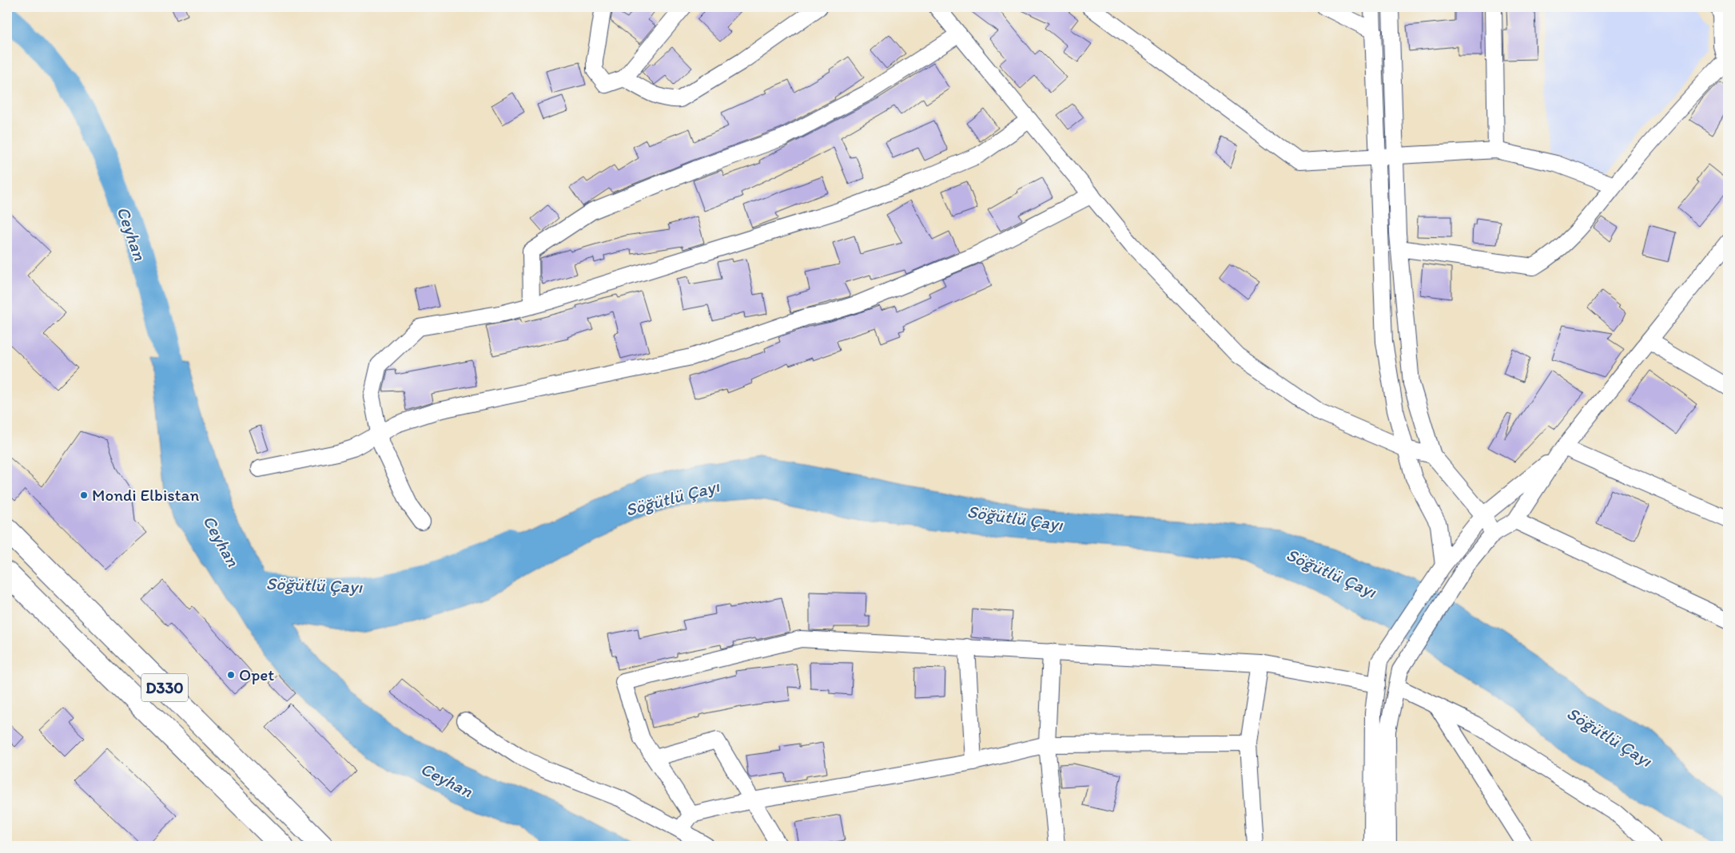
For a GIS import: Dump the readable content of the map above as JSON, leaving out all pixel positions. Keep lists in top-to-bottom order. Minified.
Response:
{"streets":{"highway":["D330"]},"water":["Ceyhan","Söğütlü Çayı"],"places":["Mondi Elbistan","Opet"]}
